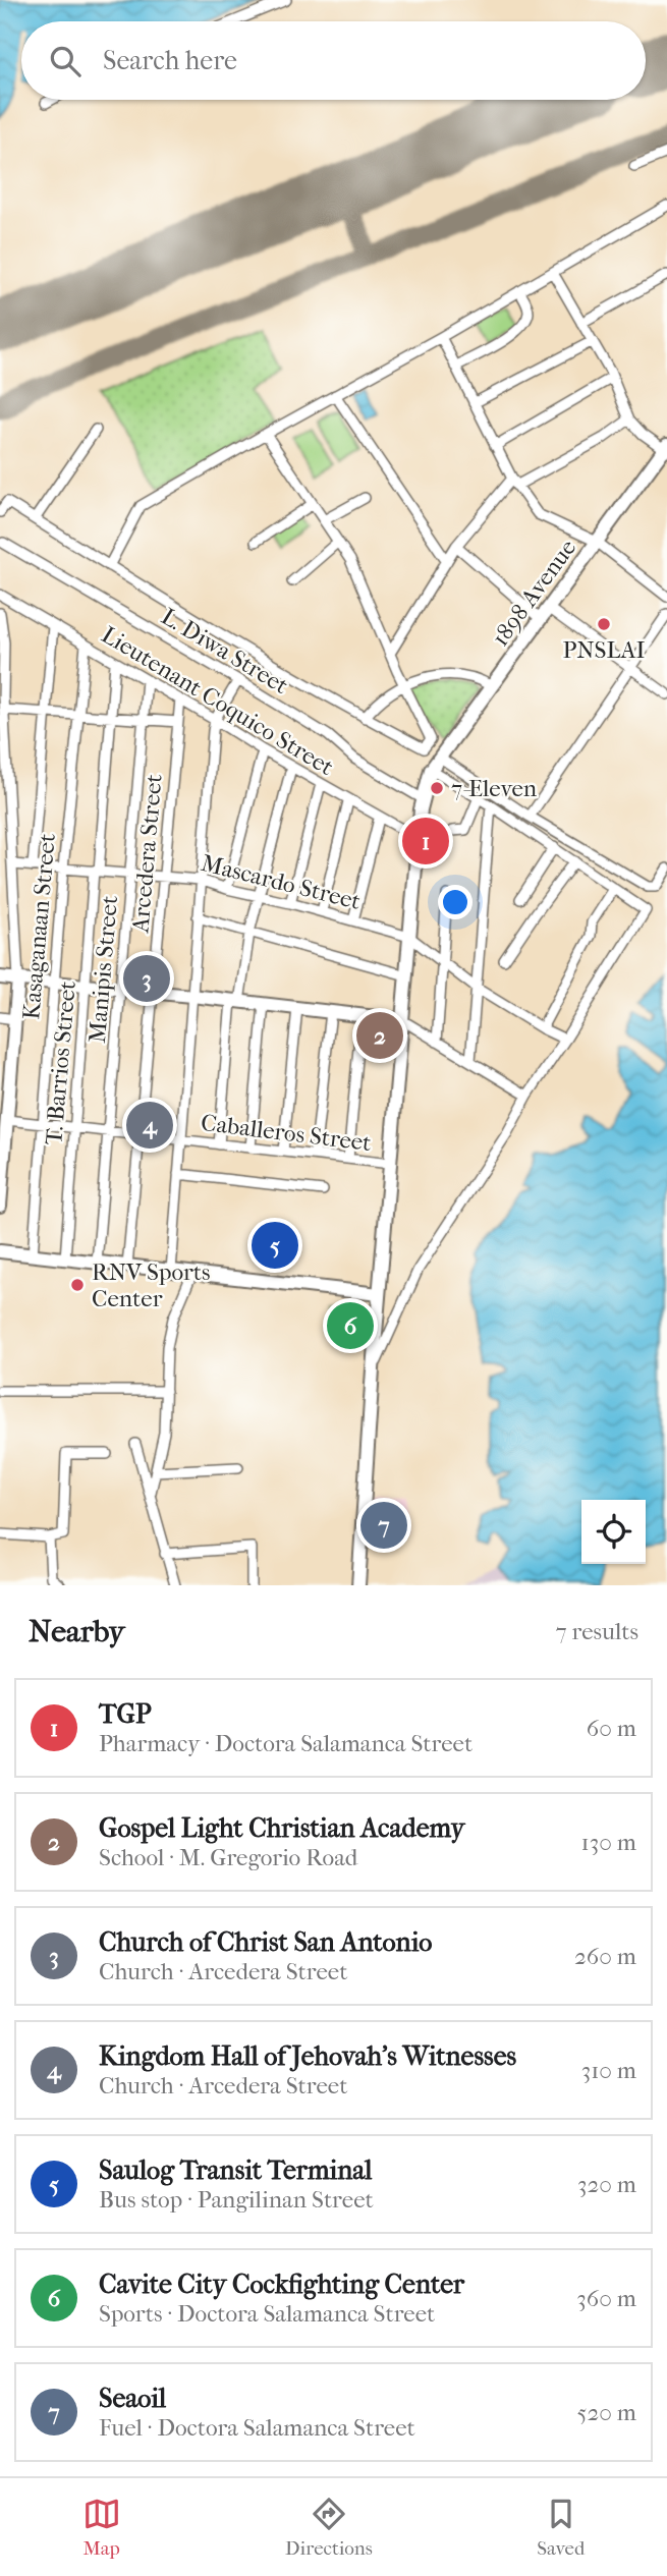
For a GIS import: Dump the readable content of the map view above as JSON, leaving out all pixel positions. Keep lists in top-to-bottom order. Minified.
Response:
{"streets":{"street":["1898 Avenue","L. Diwa Street","Lieutenant Coquico Street","Arcedera Street","Mascardo Street","Kasaganaan Street","Manipis Street","T. Barrios Street","Caballeros Street"]},"crossings":[["1898 Avenue","L. Diwa Street"],["1898 Avenue","Lieutenant Coquico Street"],["1898 Avenue","Mascardo Street"],["1898 Avenue","Caballeros Street"],["Lieutenant Coquico Street","Arcedera Street"],["Lieutenant Coquico Street","Kasaganaan Street"],["Lieutenant Coquico Street","Manipis Street"],["Lieutenant Coquico Street","T. Barrios Street"],["Arcedera Street","Mascardo Street"],["Arcedera Street","Caballeros Street"],["Mascardo Street","Kasaganaan Street"],["Mascardo Street","Manipis Street"],["Mascardo Street","T. Barrios Street"],["Kasaganaan Street","Caballeros Street"],["Manipis Street","Caballeros Street"],["T. Barrios Street","Caballeros Street"]],"places":["PNSLAI","7-Eleven","RNV Sports Center"],"page":{"search":"Search here","pins":["1","3","2","4","5","6","7"],"heading":["Nearby","7 results"],"list":[{"mark":"1","name":"TGP","note":"Pharmacy · Doctora Salamanca Street","value":"60 m"},{"mark":"2","name":"Gospel Light Christian Academy","note":"School · M. Gregorio Road","value":"130 m"},{"mark":"3","name":"Church of Christ San Antonio","note":"Church · Arcedera Street","value":"260 m"},{"mark":"4","name":"Kingdom Hall of Jehovah's Witnesses","note":"Church · Arcedera Street","value":"310 m"},{"mark":"5","name":"Saulog Transit Terminal","note":"Bus stop · Pangilinan Street","value":"320 m"},{"mark":"6","name":"Cavite City Cockfighting Center","note":"Sports · Doctora Salamanca Street","value":"360 m"},{"mark":"7","name":"Seaoil","note":"Fuel · Doctora Salamanca Street","value":"520 m"}],"nav":["Map","Directions","Saved"]}}
